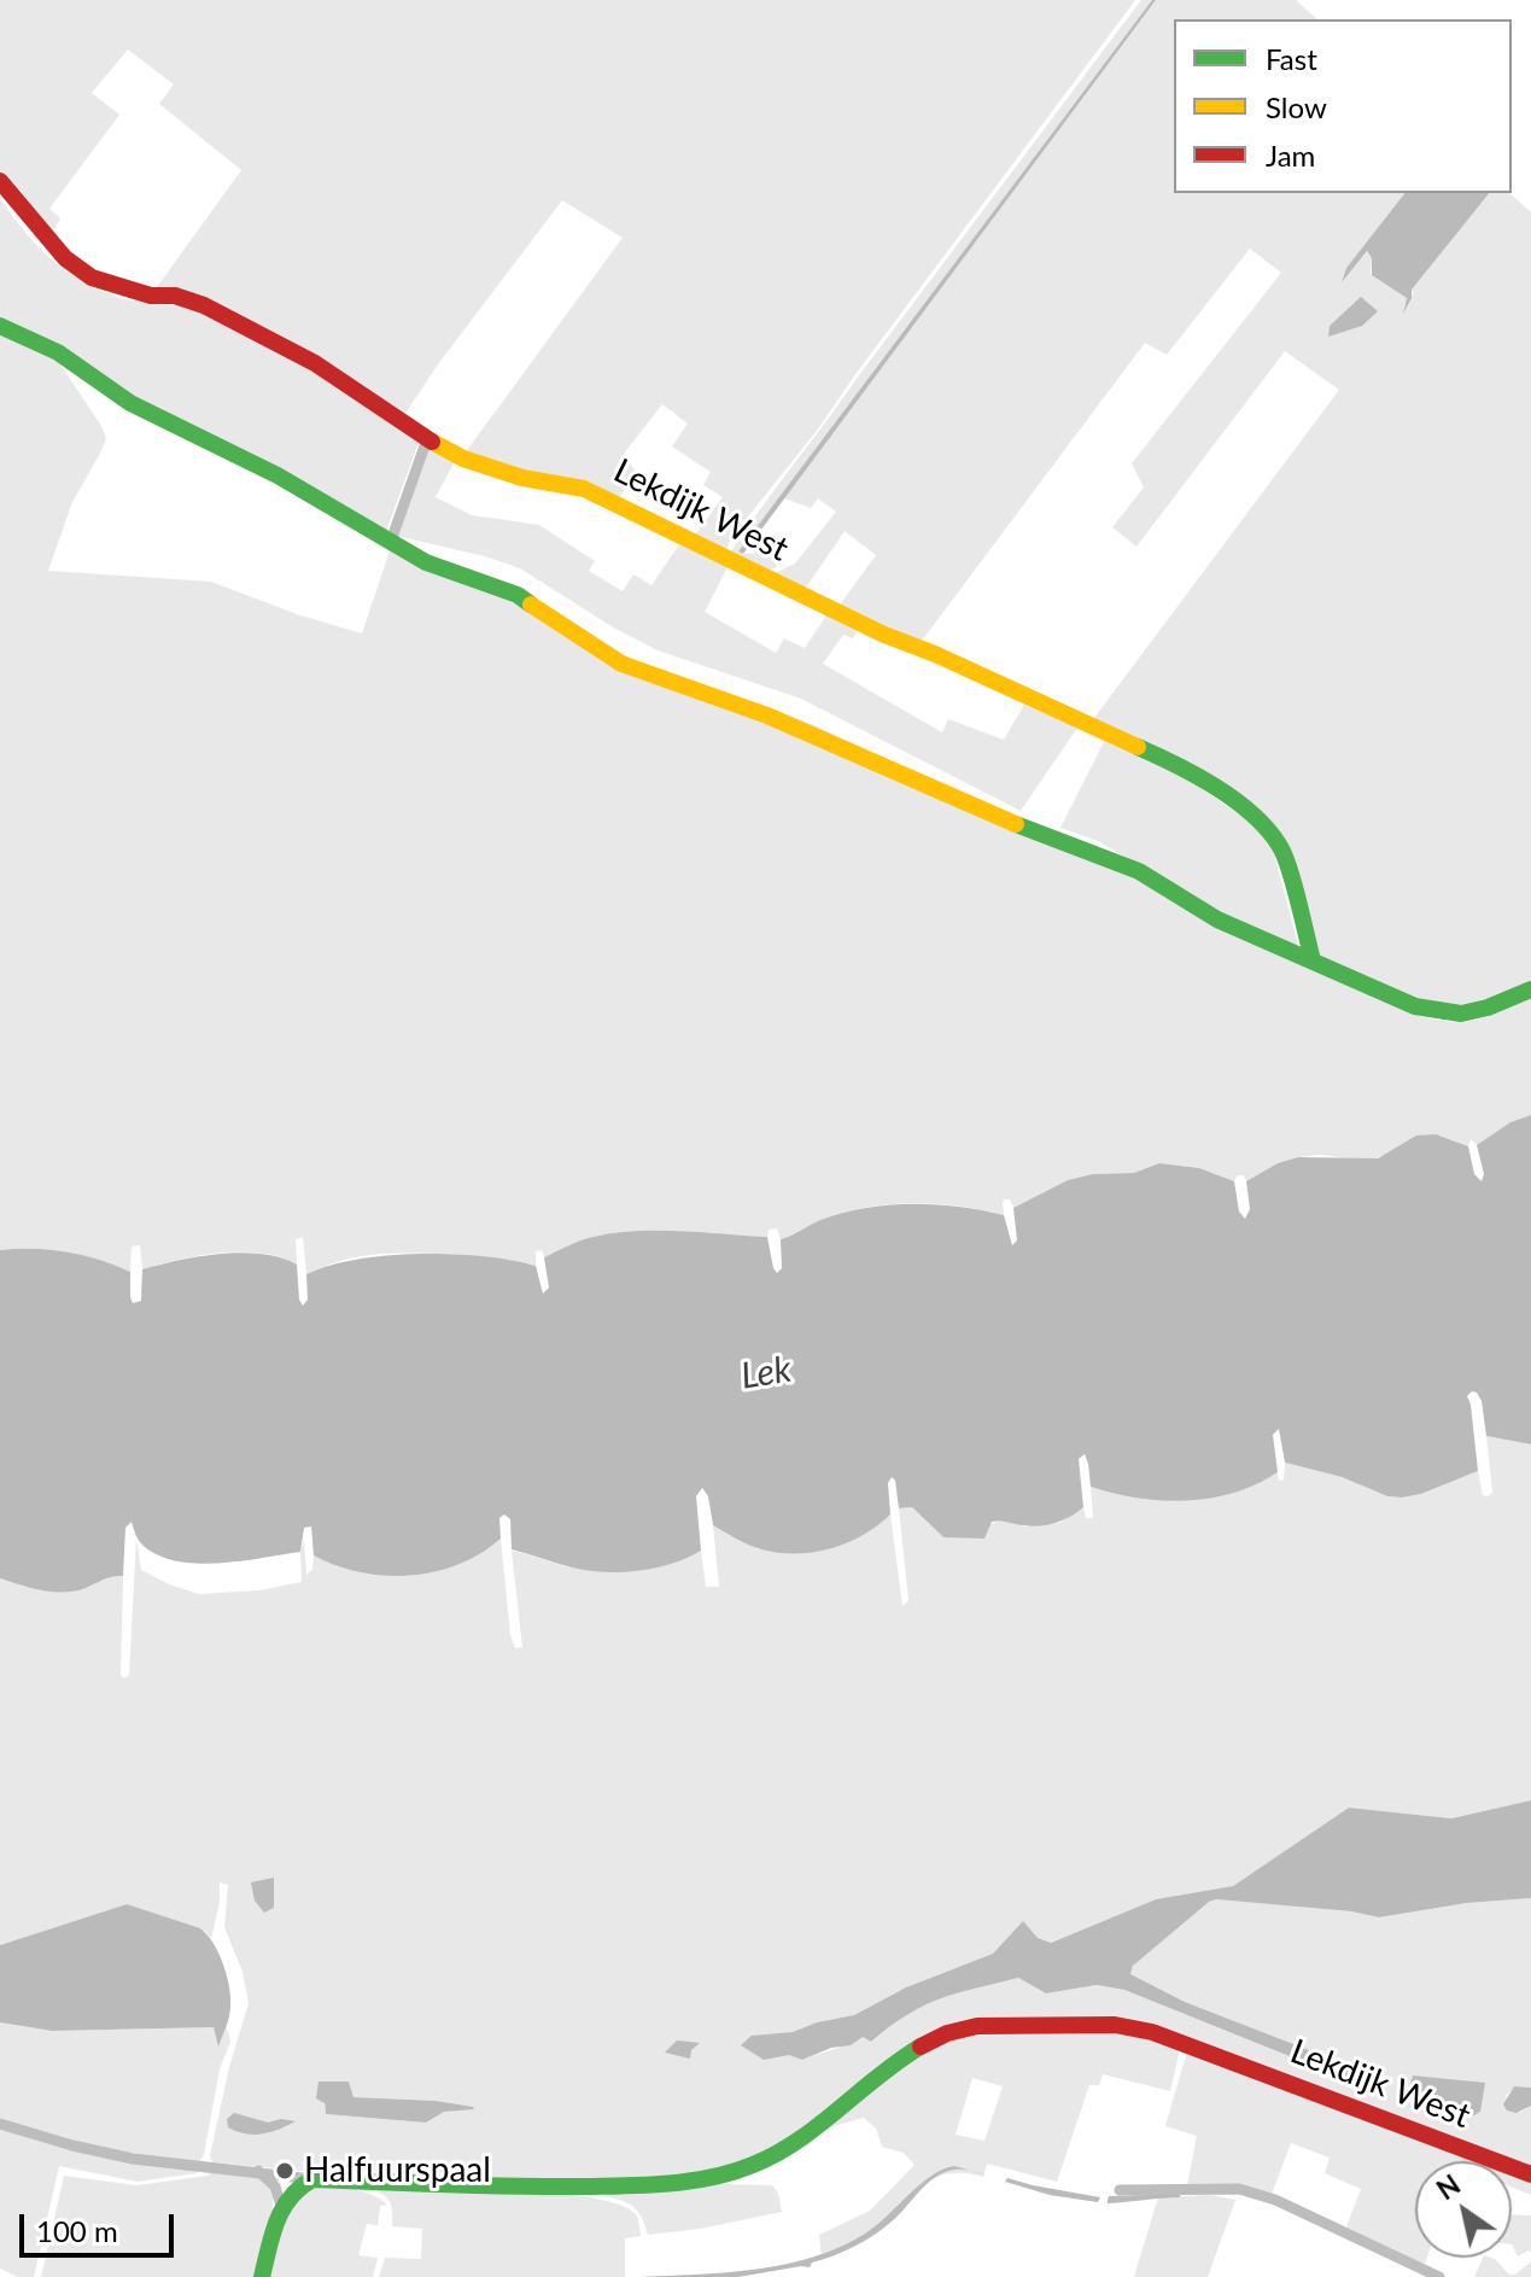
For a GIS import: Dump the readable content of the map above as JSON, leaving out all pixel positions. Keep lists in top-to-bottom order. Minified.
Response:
{"streets":{"street":["Lekdijk West"]},"water":["Lek"],"places":["Halfuurspaal"],"legend":["Fast","Slow","Jam"],"scale_bar":"100 m","north":"top left"}
